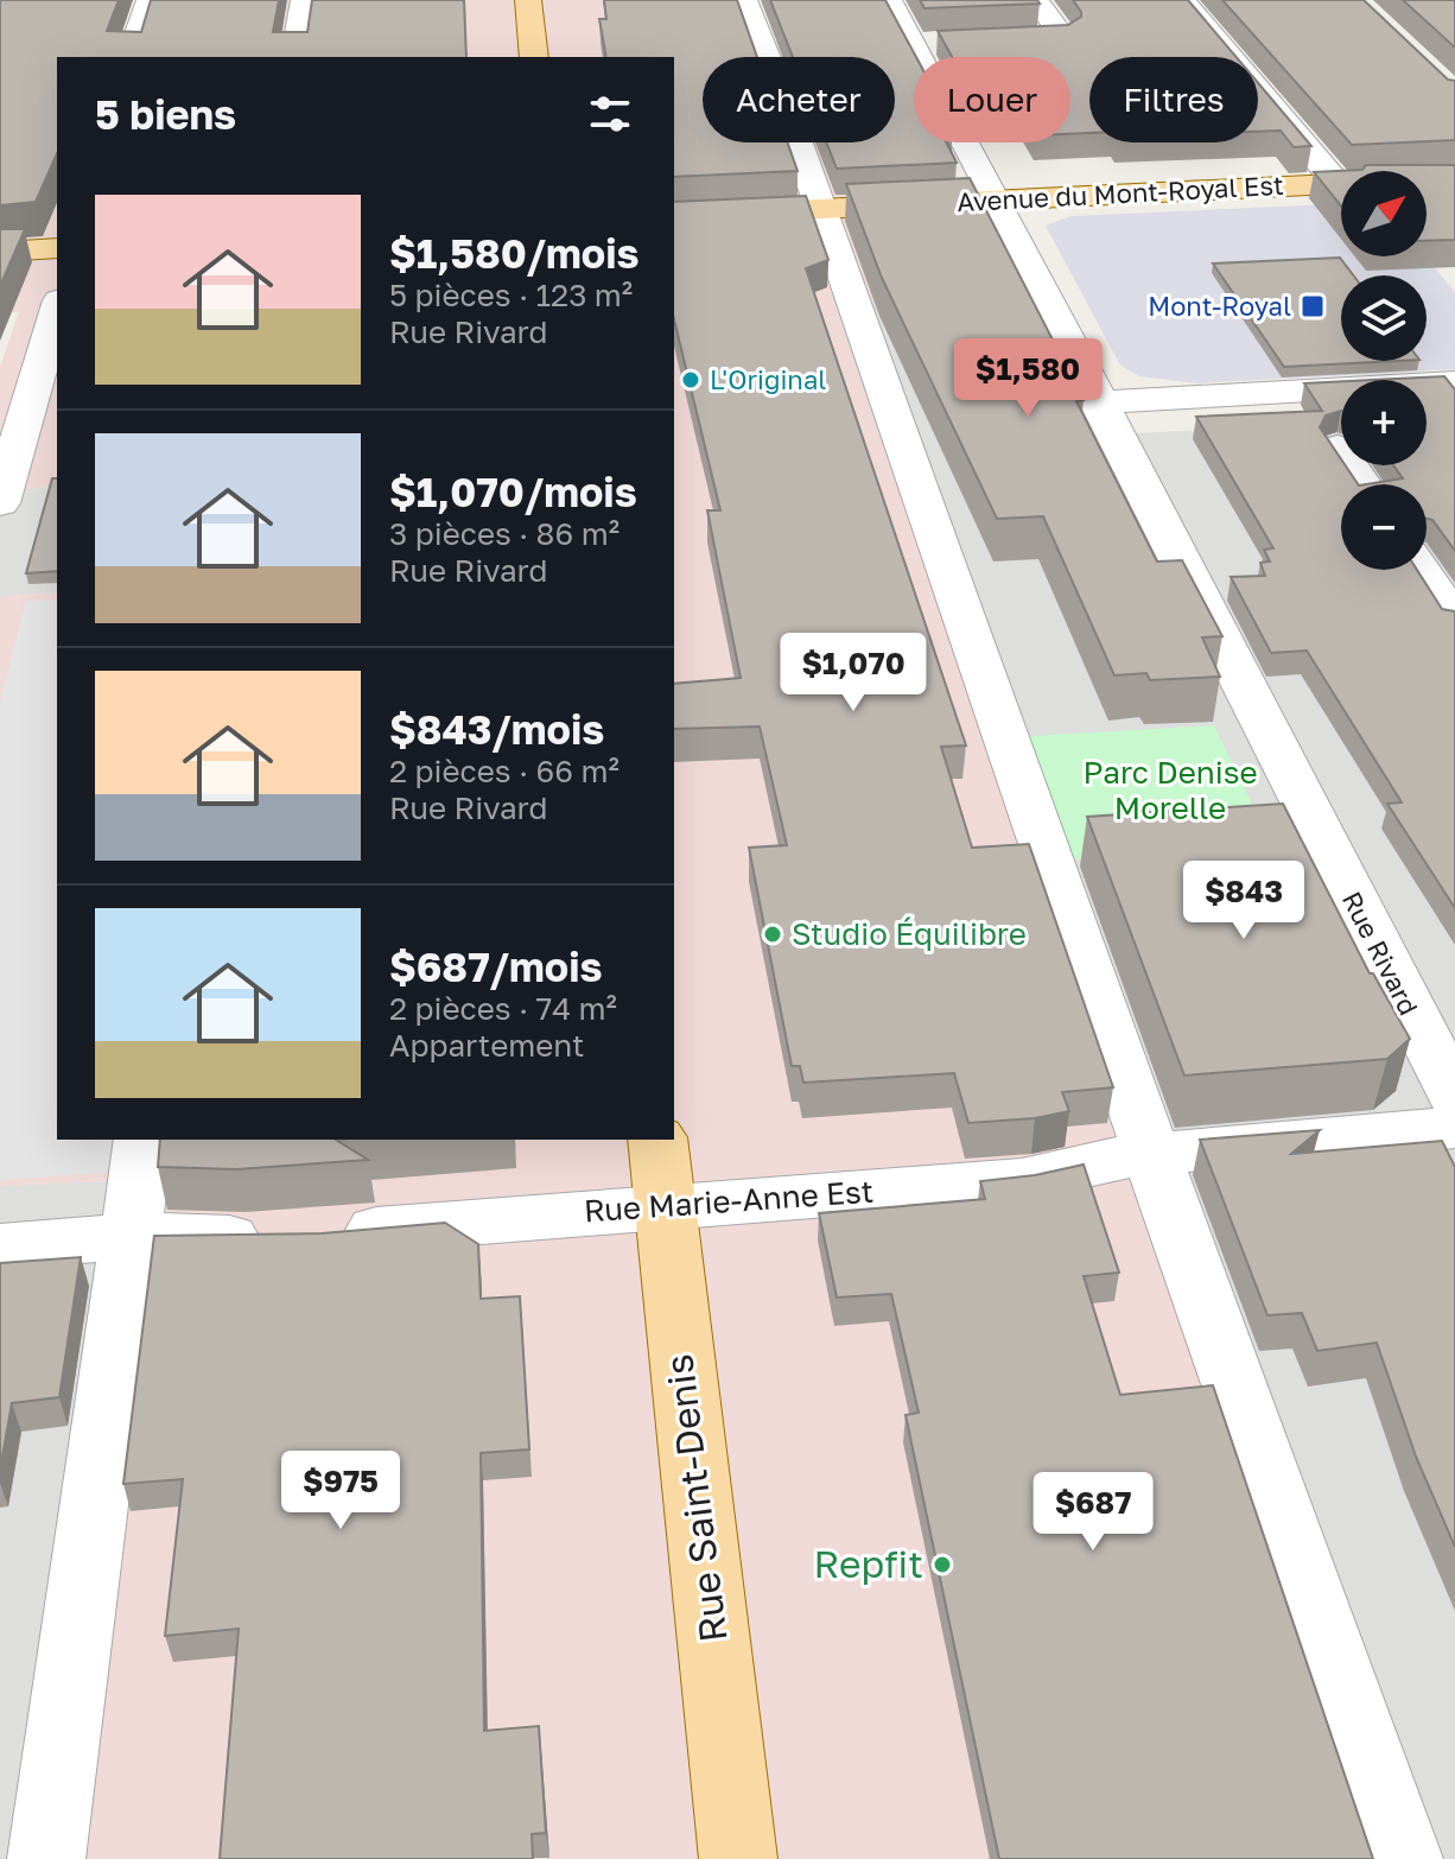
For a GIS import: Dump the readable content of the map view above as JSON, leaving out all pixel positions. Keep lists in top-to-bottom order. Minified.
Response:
{"streets":{"main road":["Avenue du Mont-Royal Est","Rue Saint-Denis"],"street":["Rue Rivard","Rue Marie-Anne Est"]},"crossings":[["Avenue du Mont-Royal Est","Rue Rivard"],["Rue Marie-Anne Est","Rue Saint-Denis"]],"parks":["Parc Denise Morelle"],"places":{"transit":["Mont-Royal"],"other":["L'Original","Studio Équilibre","Repfit"]},"north":"top right","page":{"chip":["Acheter","Louer","Filtres"],"heading":"5 biens","map_buttons":["+","−"],"list":[{"name":"$1,580/mois","note":"5 pièces · 123 m² · Rue Rivard"},{"name":"$1,070/mois","note":"3 pièces · 86 m² · Rue Rivard"},{"name":"$843/mois","note":"2 pièces · 66 m² · Rue Rivard"},{"name":"$687/mois","note":"2 pièces · 74 m² · Appartement"}],"price":["$1,580","$1,070","$843","$975","$687"]}}
